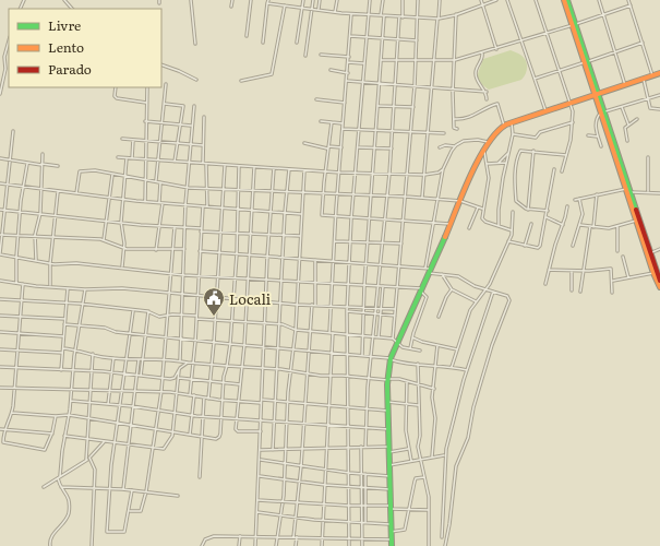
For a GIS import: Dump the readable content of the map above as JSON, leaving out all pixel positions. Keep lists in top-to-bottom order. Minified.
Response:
{"places":{"public building":["Locali"]},"legend":["Livre","Lento","Parado"]}
